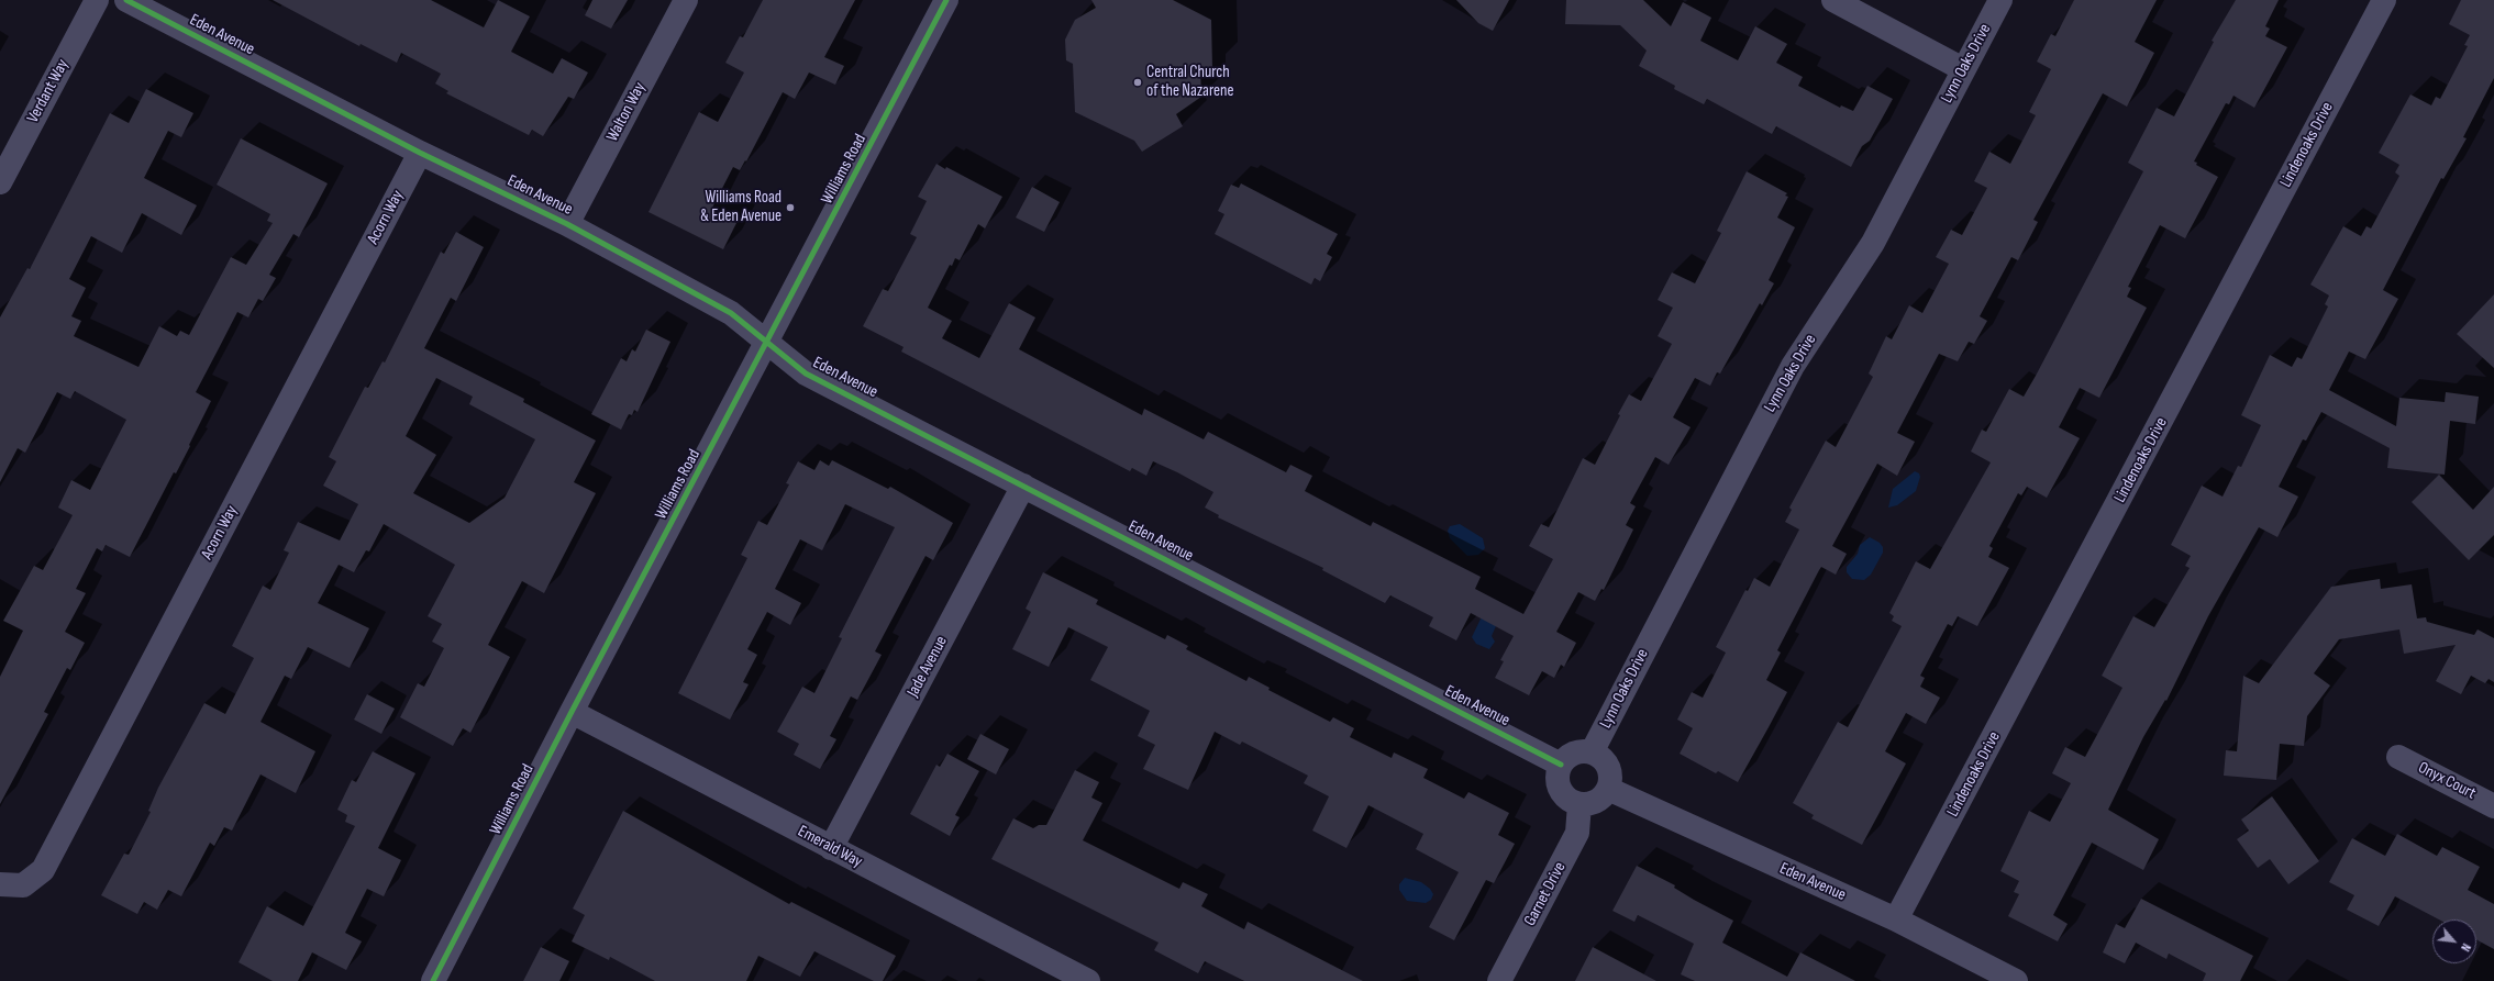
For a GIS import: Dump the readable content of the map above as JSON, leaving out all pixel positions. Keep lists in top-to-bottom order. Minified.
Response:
{"streets":{"street":["Eden Avenue","Lynn Oaks Drive","Verdant Way","Walton Way","Lindenoaks Drive","Williams Road","Acorn Way","Jade Avenue","Onyx Court","Emerald Way","Garnet Drive"]},"crossings":[["Eden Avenue","Lynn Oaks Drive"],["Eden Avenue","Walton Way"],["Eden Avenue","Lindenoaks Drive"],["Eden Avenue","Williams Road"],["Eden Avenue","Acorn Way"],["Eden Avenue","Jade Avenue"],["Eden Avenue","Garnet Drive"],["Lynn Oaks Drive","Garnet Drive"],["Williams Road","Emerald Way"],["Jade Avenue","Emerald Way"]],"places":["Central Church of the Nazarene","Williams Road & Eden Avenue"],"north":"bottom right"}
